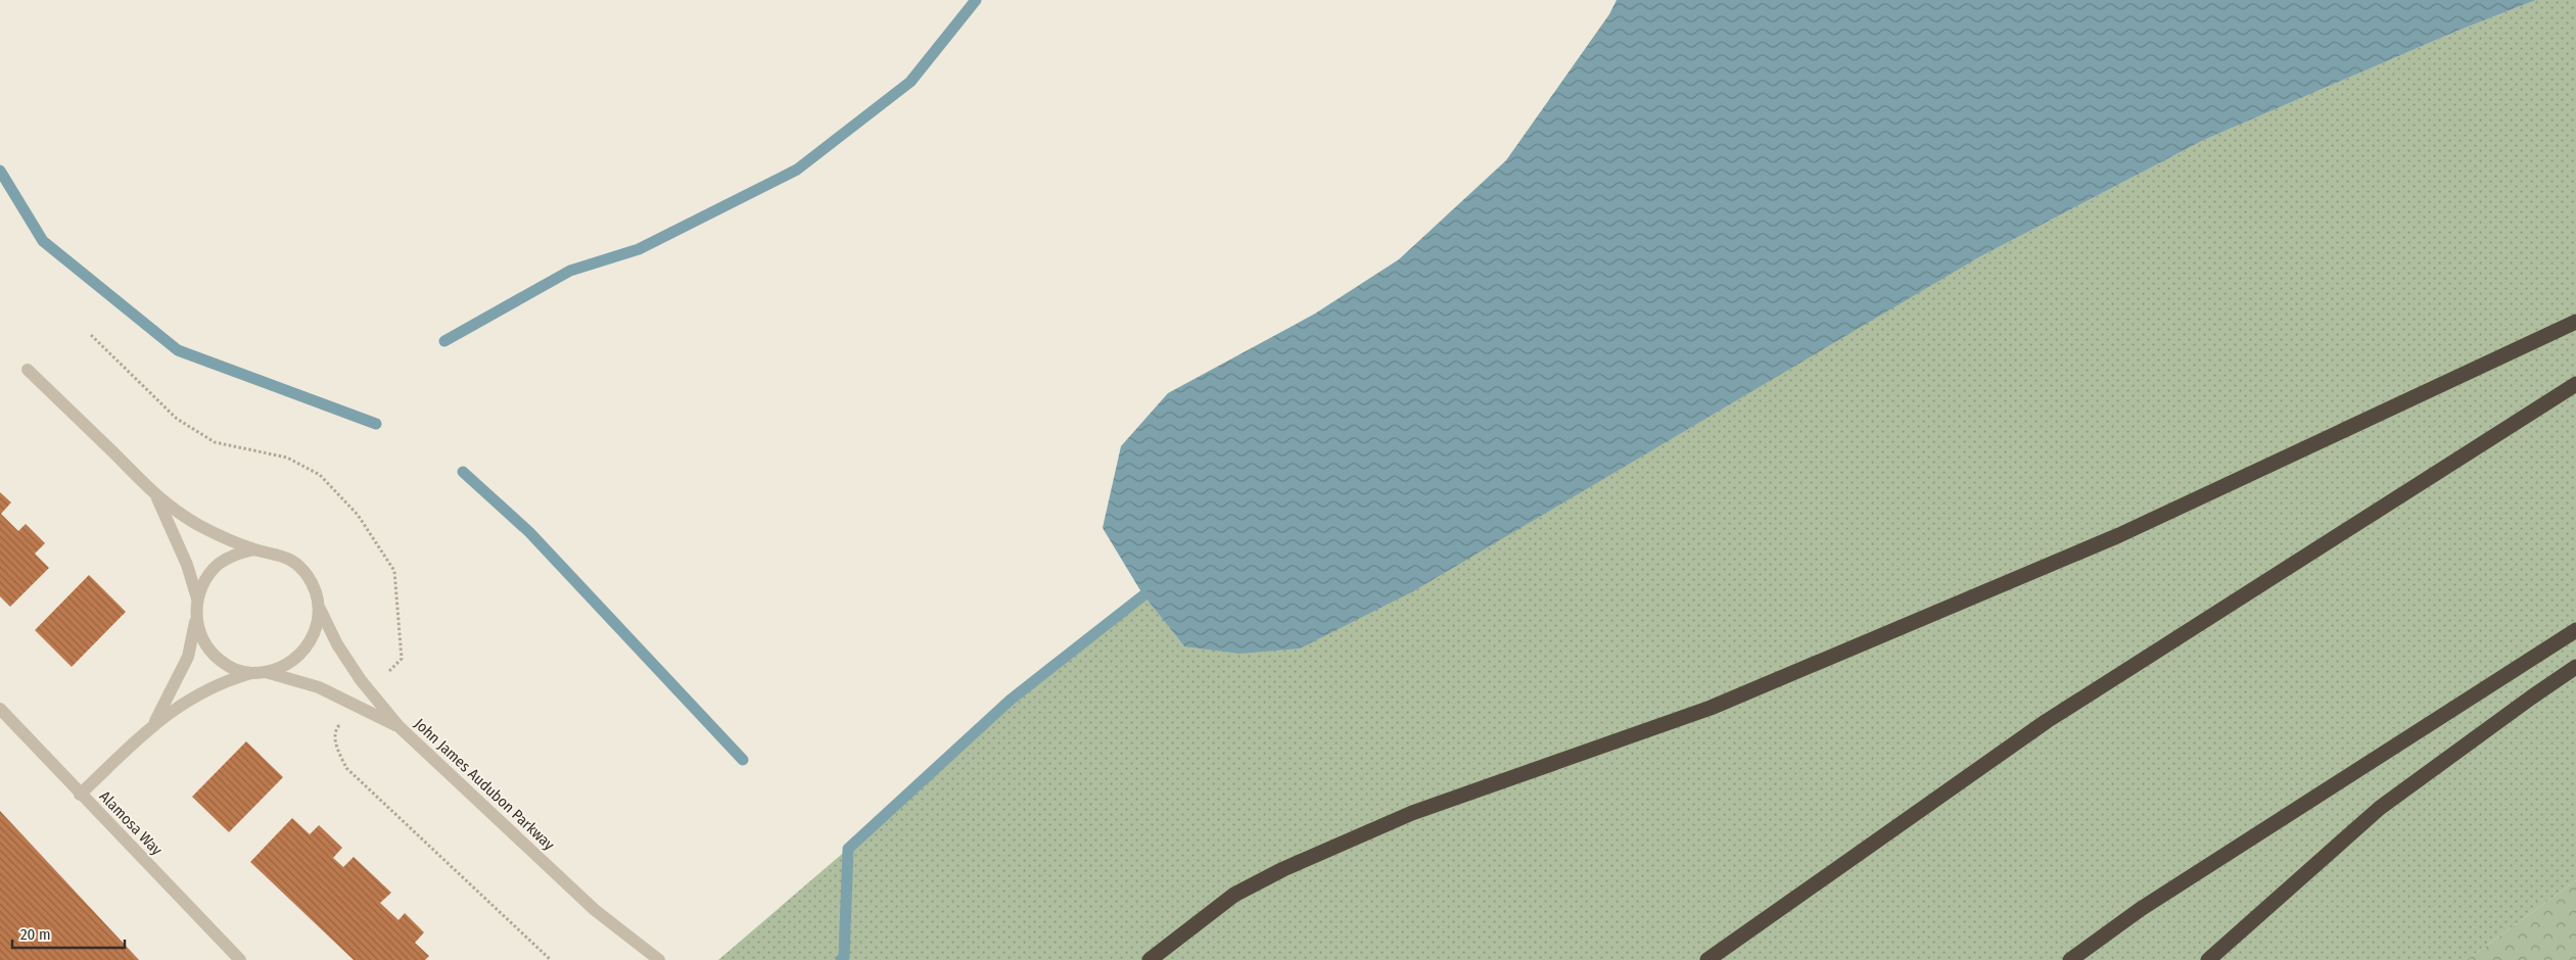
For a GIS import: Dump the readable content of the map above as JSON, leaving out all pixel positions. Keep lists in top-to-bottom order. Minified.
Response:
{"streets":{"street":["John James Audubon Parkway","Alamosa Way"]},"scale_bar":"20 m"}
